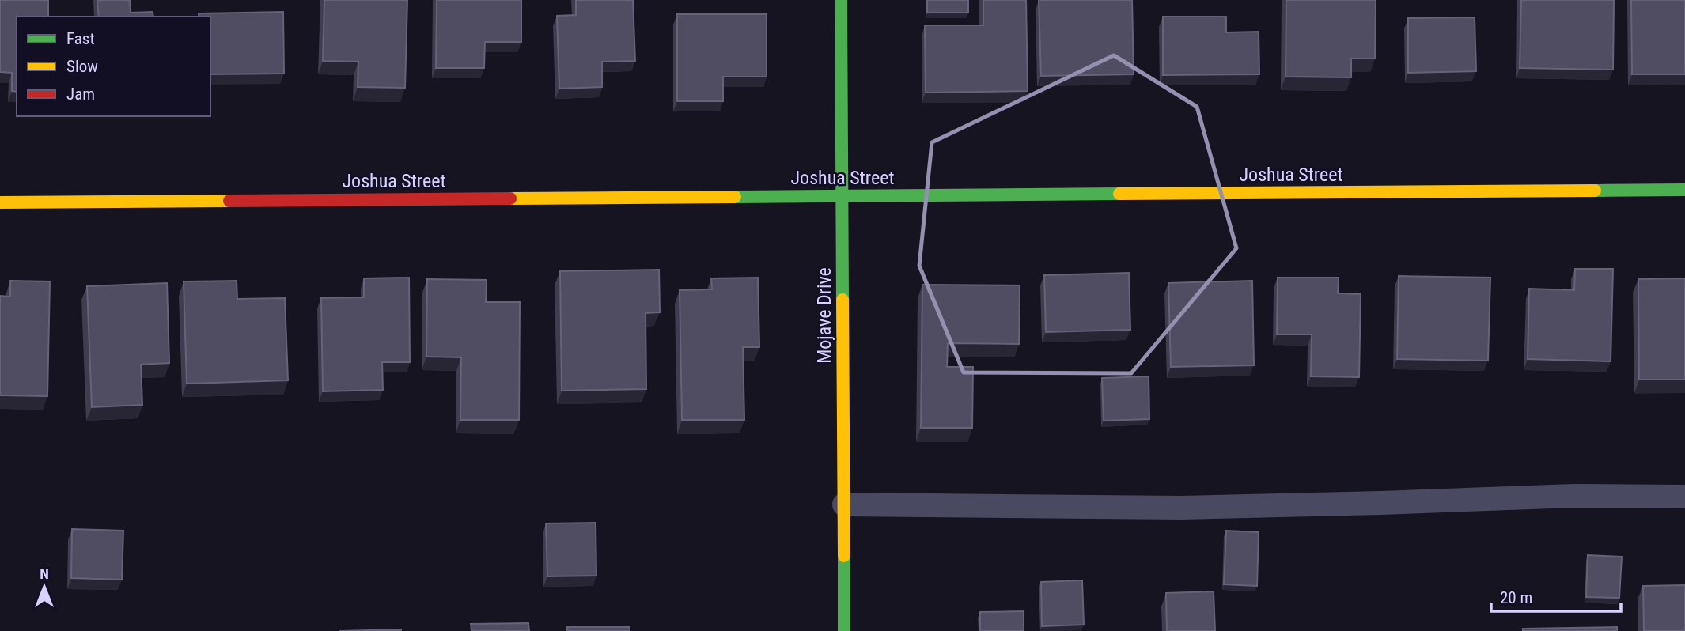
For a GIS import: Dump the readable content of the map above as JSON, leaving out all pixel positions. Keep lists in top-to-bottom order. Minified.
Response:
{"streets":{"street":["Joshua Street","Mojave Drive"]},"crossings":[["Joshua Street","Mojave Drive"]],"legend":["Fast","Slow","Jam"],"scale_bar":"20 m","north":"top"}
